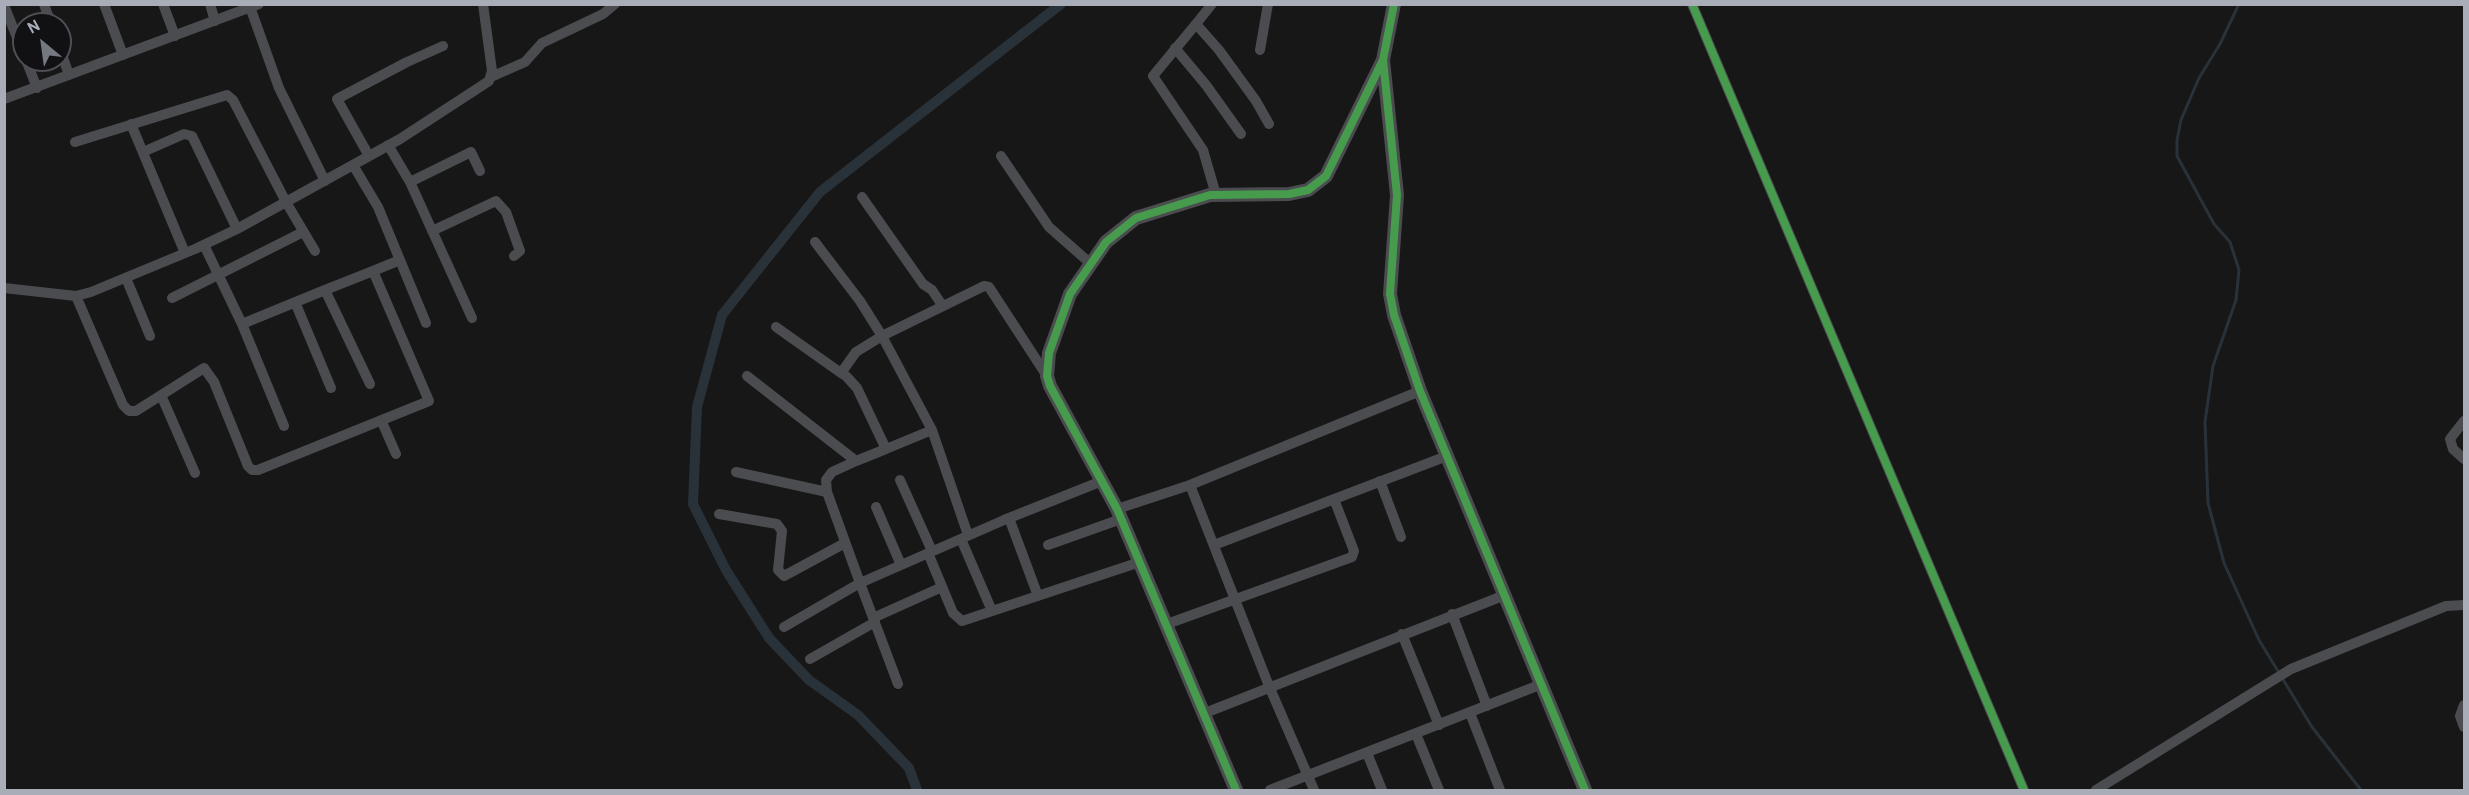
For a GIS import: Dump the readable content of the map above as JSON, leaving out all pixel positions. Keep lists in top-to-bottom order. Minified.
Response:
{"north":"top left"}
